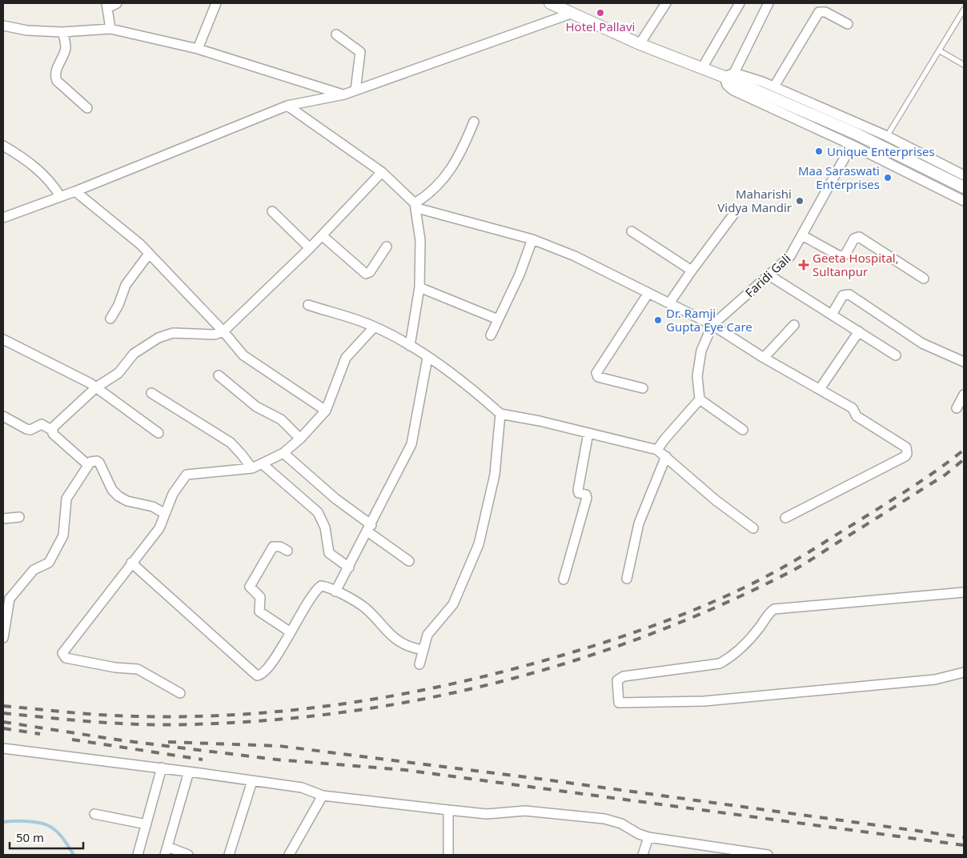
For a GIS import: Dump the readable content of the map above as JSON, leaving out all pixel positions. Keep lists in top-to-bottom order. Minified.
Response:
{"streets":{"street":["Faridi Gali"]},"places":{"other":["Hotel Pallavi","Unique Enterprises","Maa Saraswati Enterprises","Maharishi Vidya Mandir","Dr. Ramji Gupta Eye Care"],"health":["Geeta Hospital, Sultanpur"]},"scale_bar":"50 m"}
